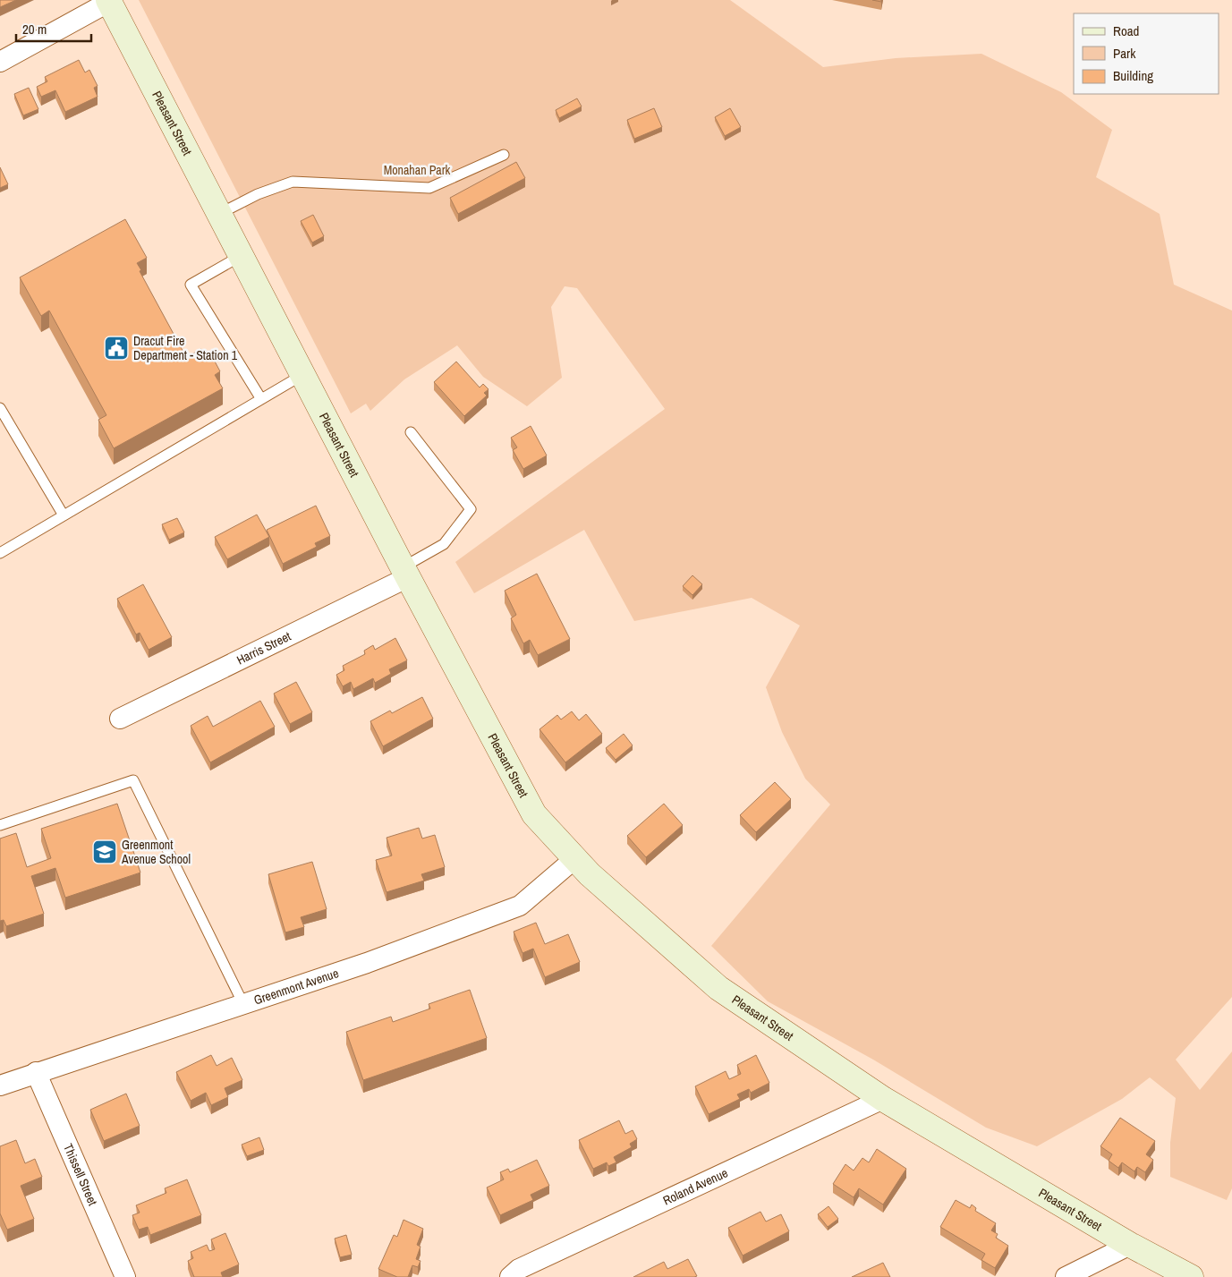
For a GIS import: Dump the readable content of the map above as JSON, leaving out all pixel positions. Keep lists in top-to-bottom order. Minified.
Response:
{"streets":{"main road":["Pleasant Street"],"street":["Harris Street","Greenmont Avenue","Thissell Street","Roland Avenue"]},"crossings":[["Pleasant Street","Harris Street"],["Pleasant Street","Greenmont Avenue"],["Pleasant Street","Roland Avenue"],["Greenmont Avenue","Thissell Street"]],"parks":["Monahan Park"],"places":{"public building":["Dracut Fire Department - Station 1"],"school or university":["Greenmont Avenue School"]},"legend":["Road","Park","Building"],"scale_bar":"20 m"}
